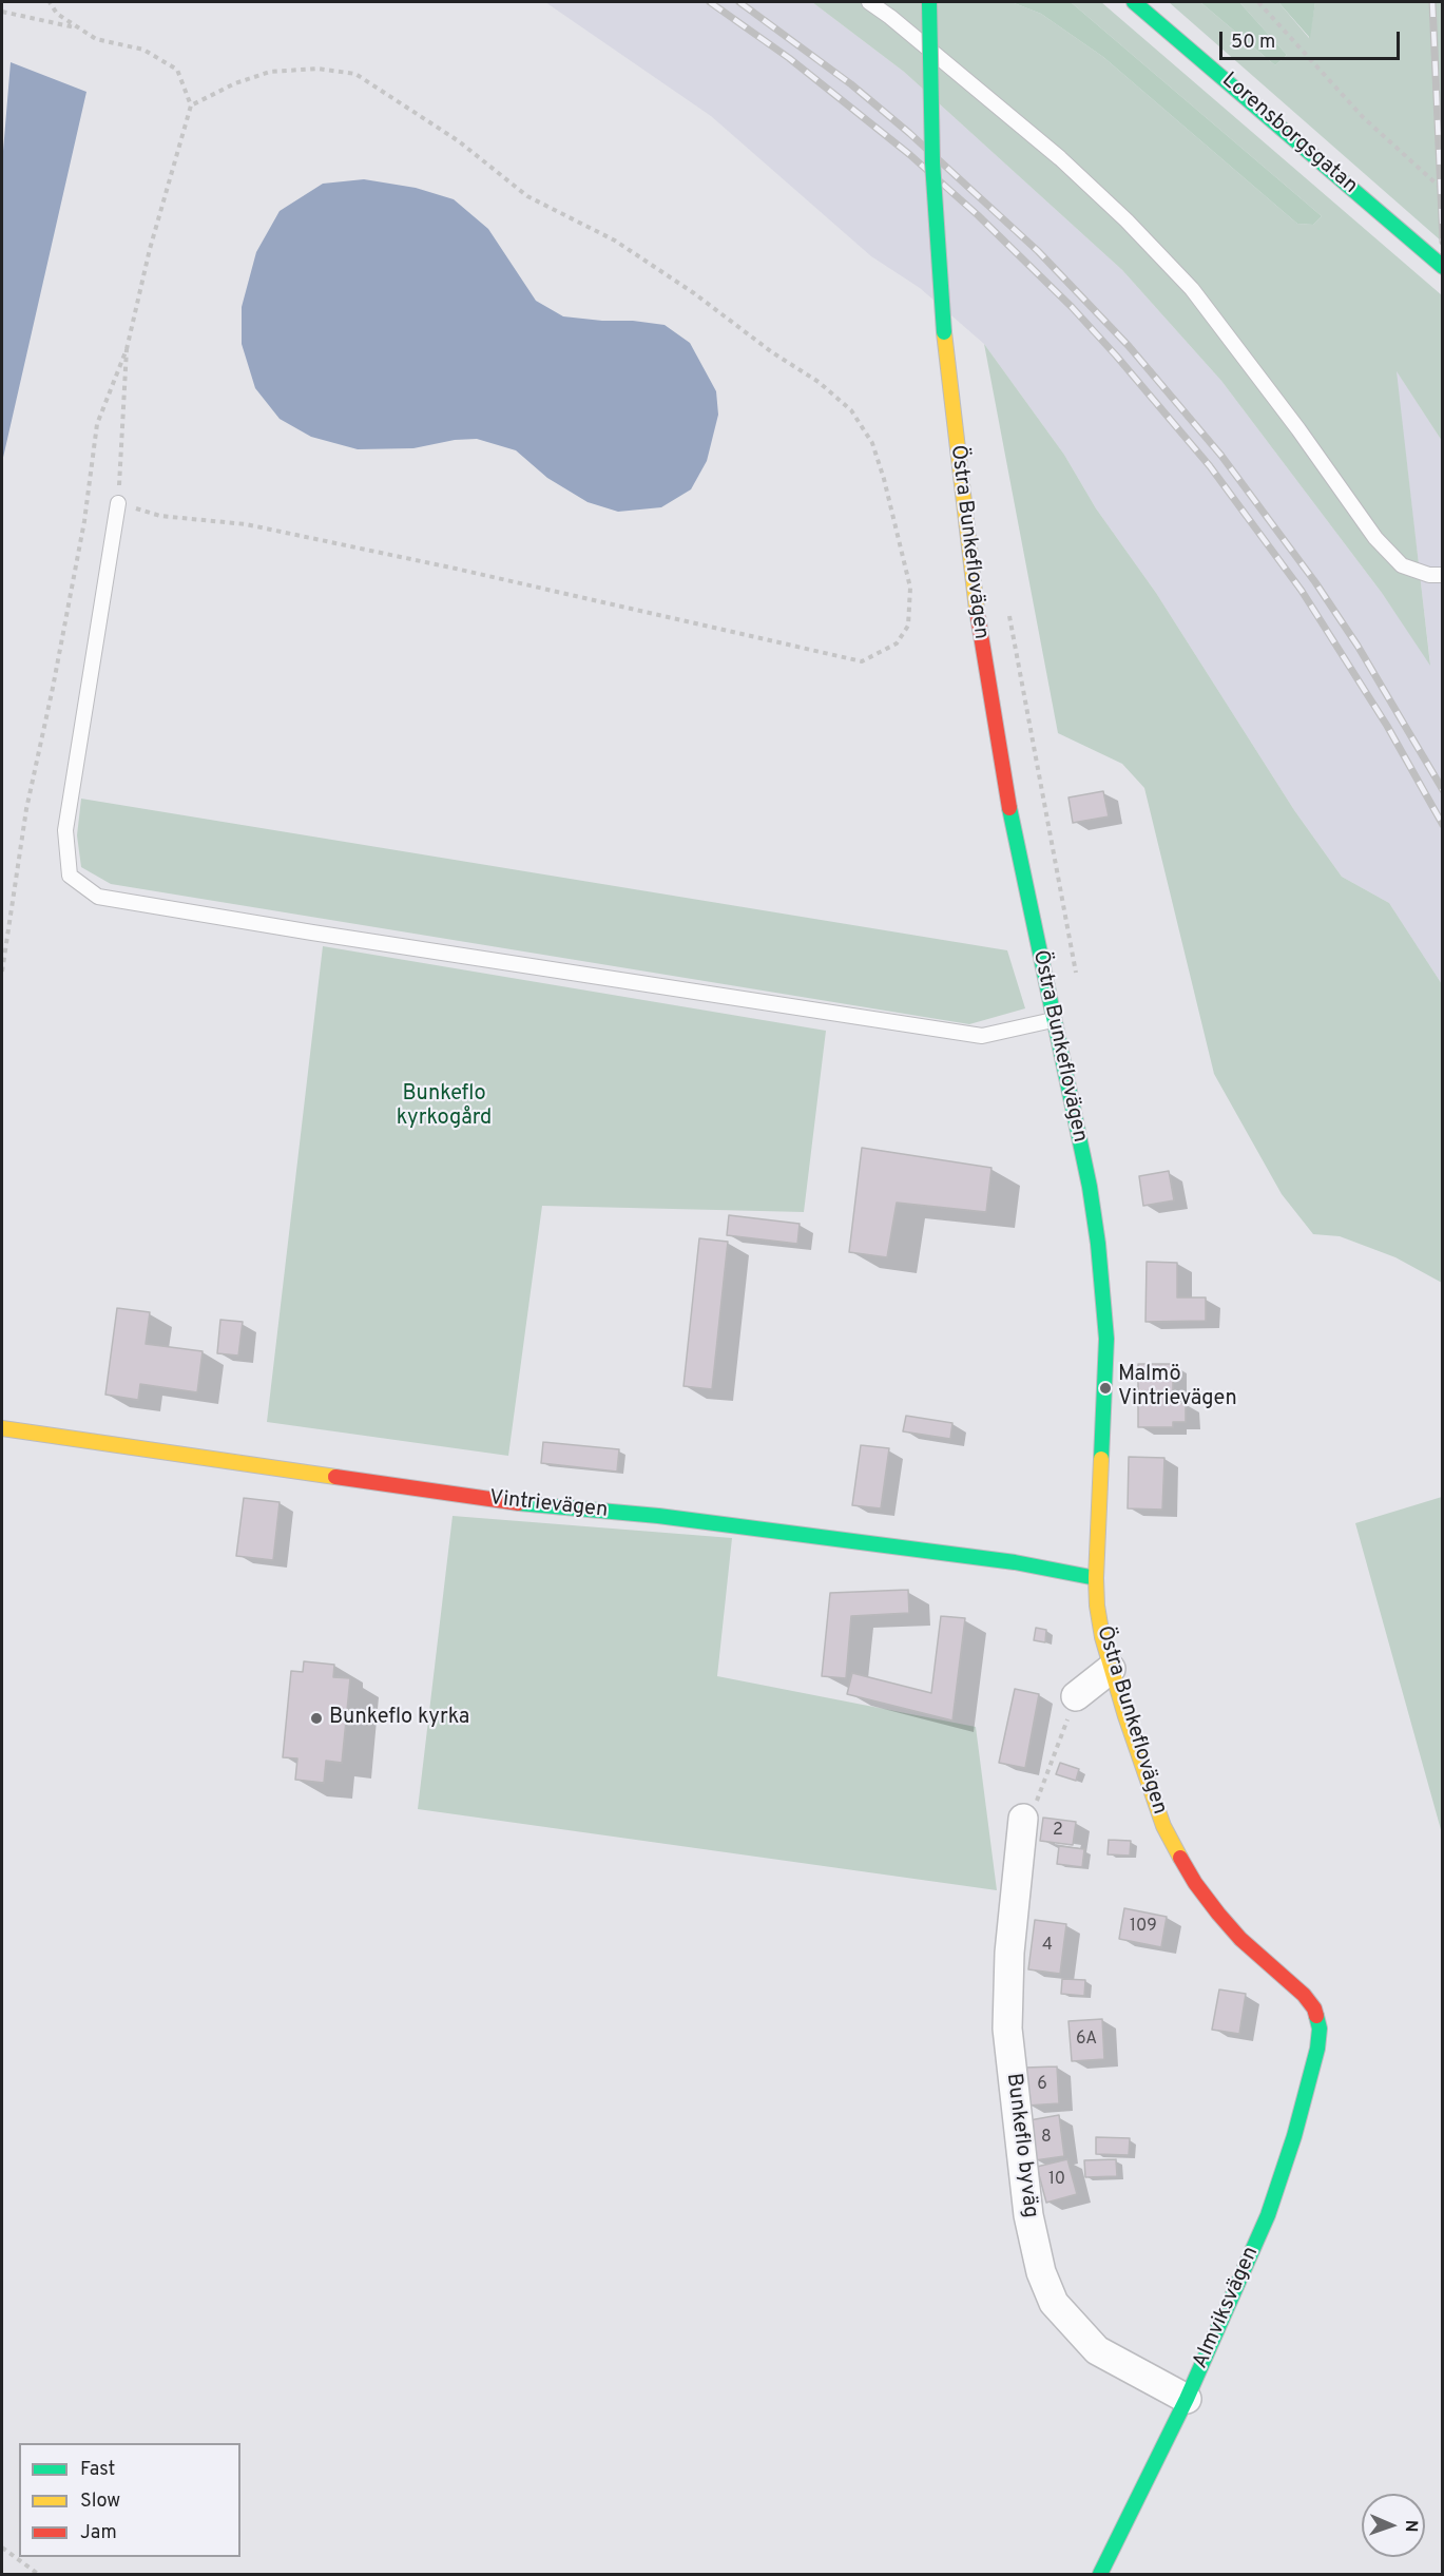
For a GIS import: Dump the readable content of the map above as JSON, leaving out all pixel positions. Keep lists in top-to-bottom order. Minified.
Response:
{"streets":{"street":["Lorensborgsgatan","Östra Bunkeflovägen","Vintrievägen","Bunkeflo byväg","Almviksvägen"]},"crossings":[["Östra Bunkeflovägen","Vintrievägen"],["Östra Bunkeflovägen","Almviksvägen"],["Bunkeflo byväg","Almviksvägen"]],"parks":["Bunkeflo kyrkogård"],"places":["Malmö Vintrievägen","Bunkeflo kyrka"],"house_numbers":["2","109","4","6A","6","8","10"],"legend":["Fast","Slow","Jam"],"scale_bar":"50 m","north":"right"}
